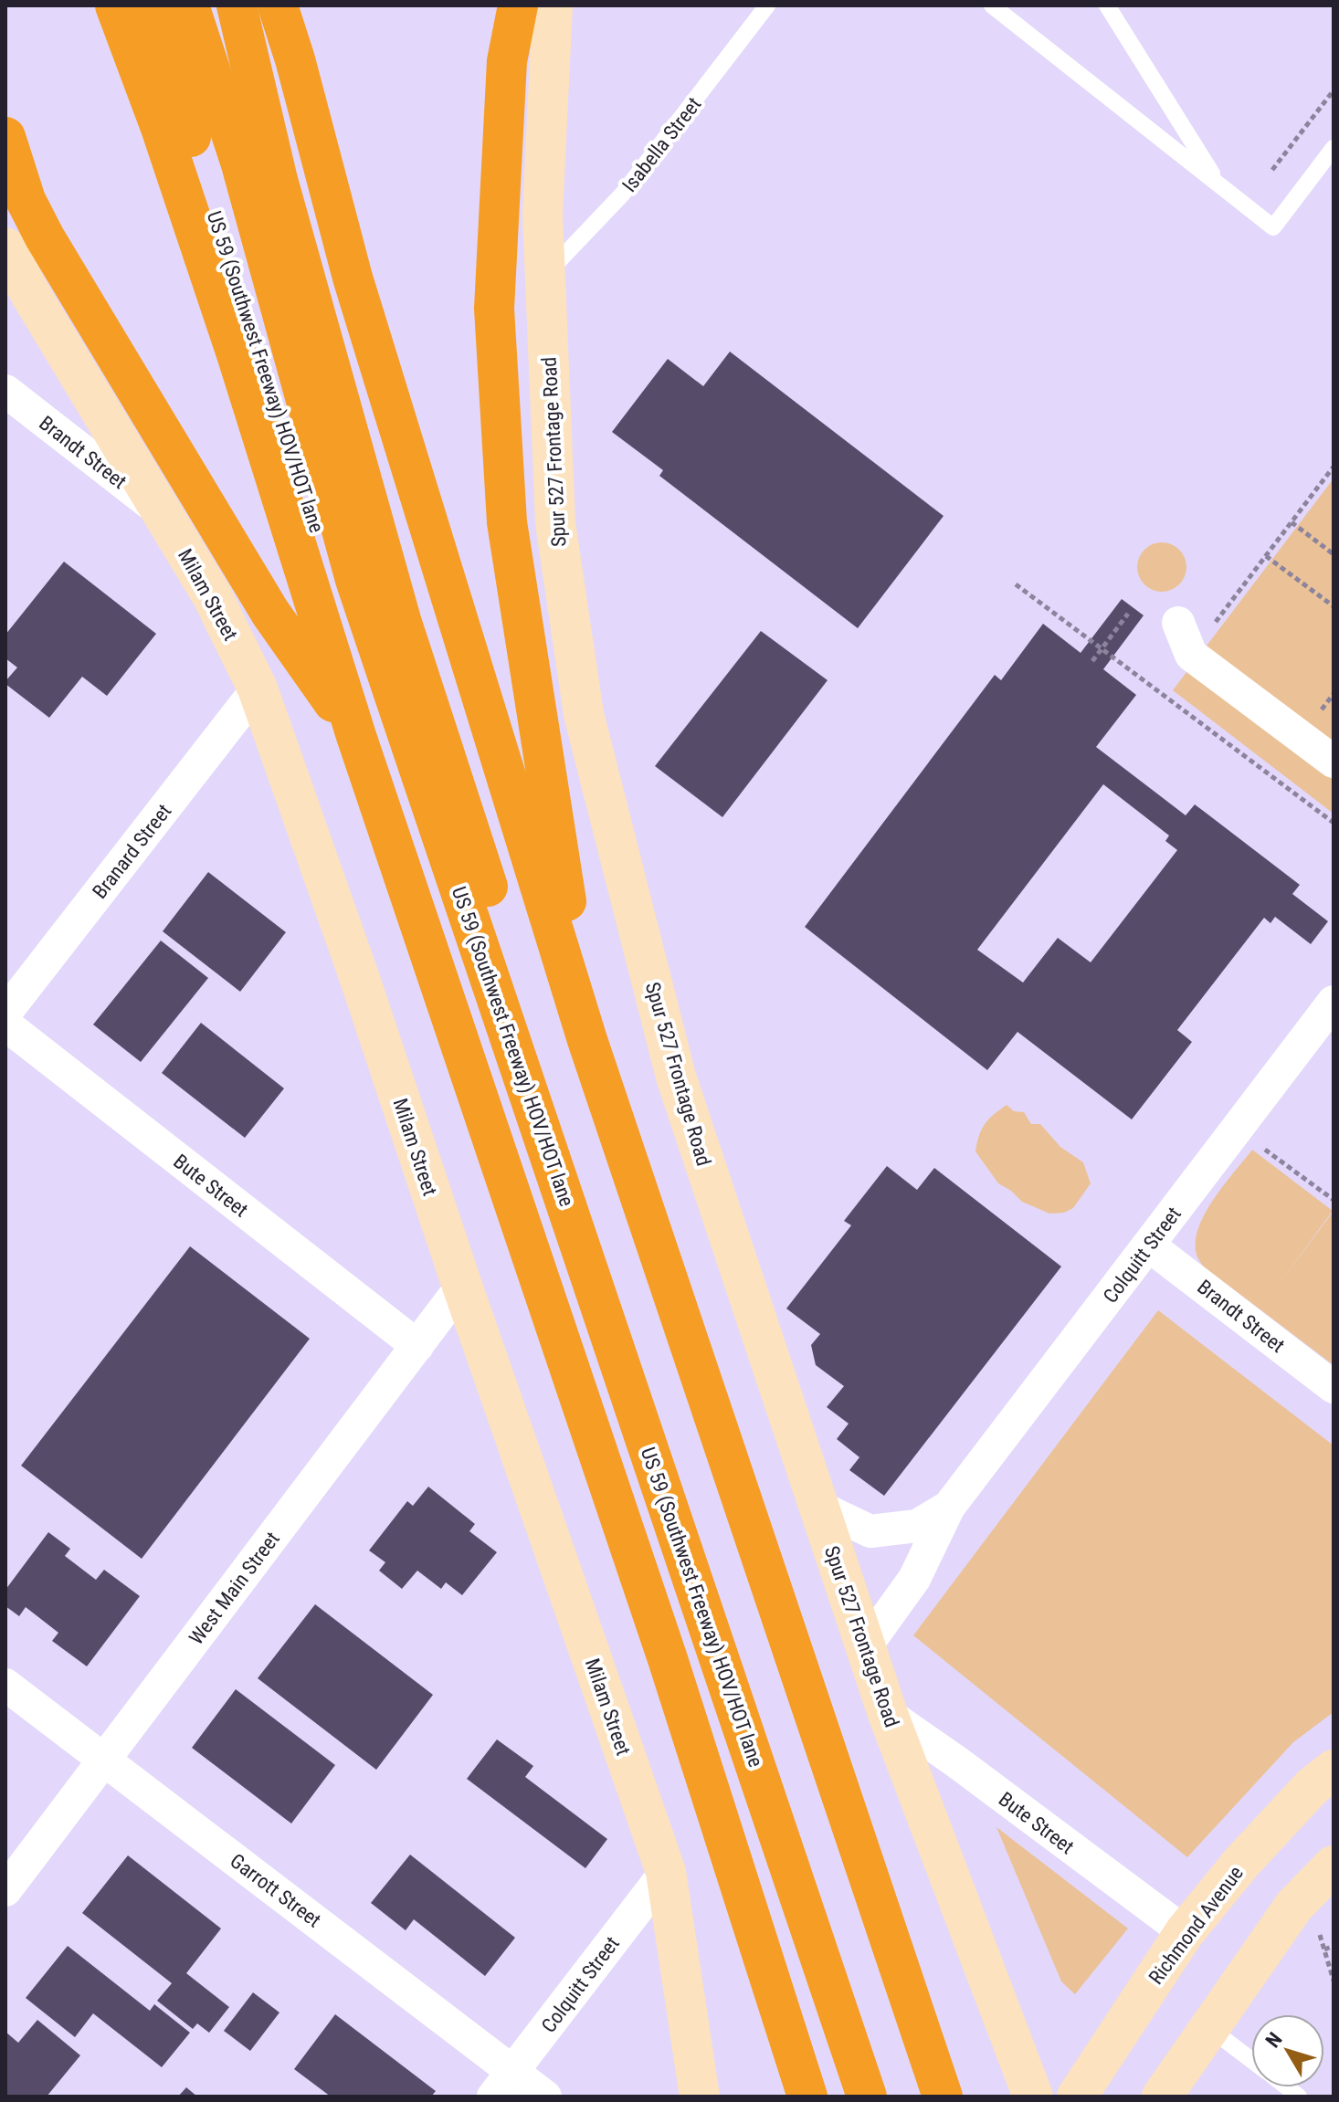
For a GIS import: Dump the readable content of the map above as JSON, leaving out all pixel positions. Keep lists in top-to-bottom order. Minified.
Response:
{"streets":{"highway":["US 59 (Southwest Freeway) HOV/HOT lane"],"main road":["Spur 527 Frontage Road","Milam Street","Richmond Avenue"],"street":["Brandt Street","Branard Street","Bute Street","Colquitt Street","West Main Street","Garrott Street"],"lane":["Isabella Street"]},"crossings":[["Isabella Street","Spur 527 Frontage Road"],["Brandt Street","Milam Street"],["Brandt Street","Colquitt Street"],["Spur 527 Frontage Road","Bute Street"],["Spur 527 Frontage Road","Colquitt Street"],["Milam Street","Branard Street"],["Milam Street","Colquitt Street"],["Milam Street","West Main Street"],["Bute Street","West Main Street"],["Bute Street","Richmond Avenue"],["Colquitt Street","Garrott Street"],["West Main Street","Garrott Street"]],"north":"top left"}
